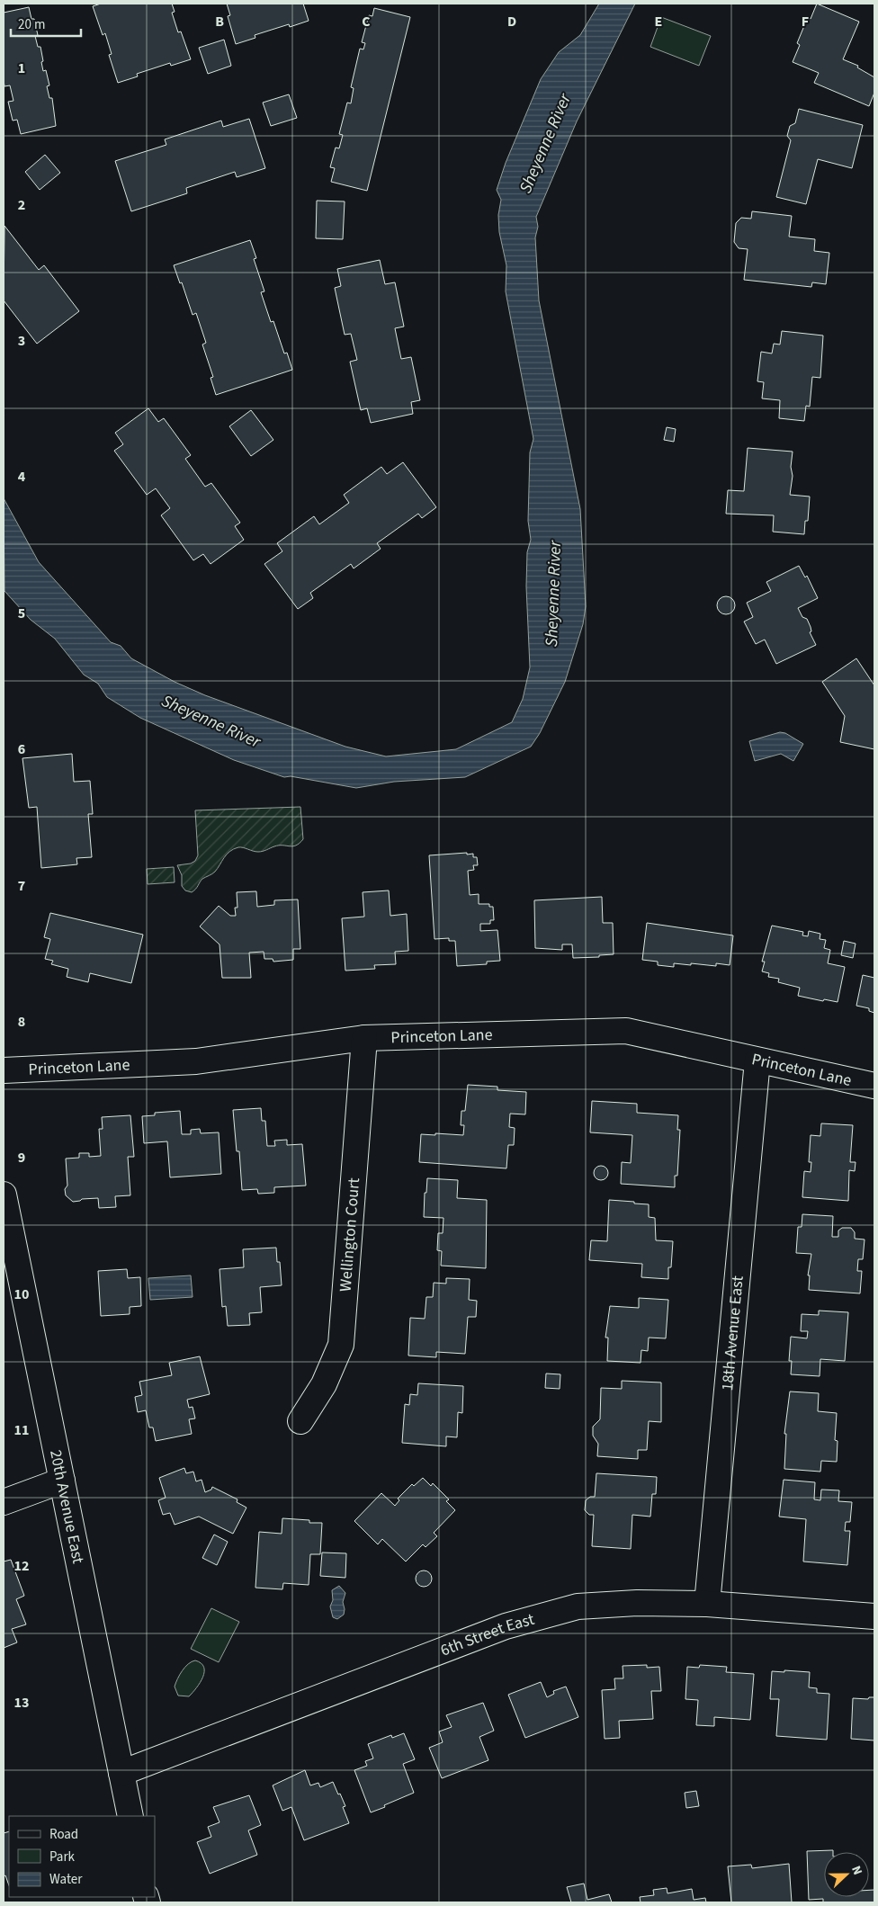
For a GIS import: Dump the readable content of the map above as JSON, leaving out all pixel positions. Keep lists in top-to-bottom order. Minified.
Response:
{"streets":{"street":["Princeton Lane","Wellington Court","18th Avenue East","20th Avenue East","6th Street East"]},"crossings":[["Princeton Lane","Wellington Court"],["Princeton Lane","18th Avenue East"],["18th Avenue East","6th Street East"],["20th Avenue East","6th Street East"]],"water":["Sheyenne River"],"legend":["Road","Park","Water"],"scale_bar":"20 m","north":"right","grid":{"columns":["B","C","D","E","F"],"rows":["1","2","3","4","5","6","7","8","9","10","11","12","13"]}}
